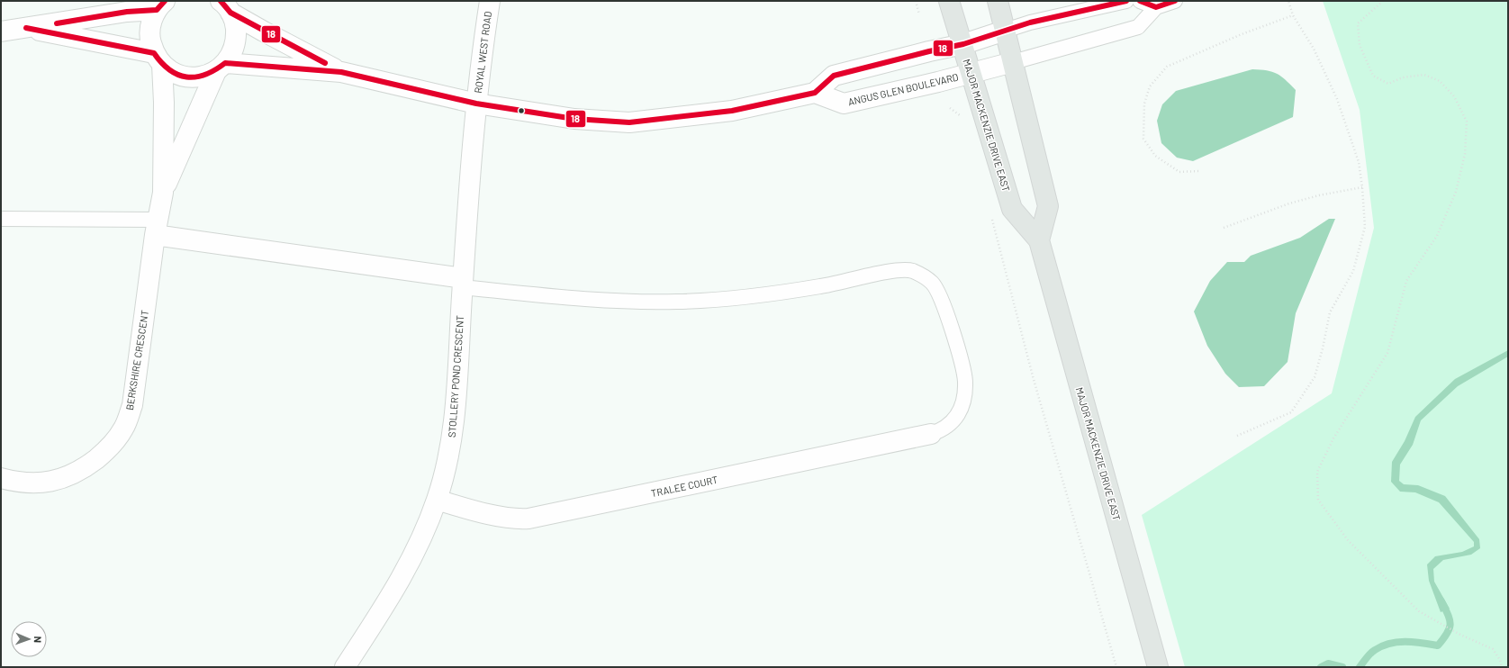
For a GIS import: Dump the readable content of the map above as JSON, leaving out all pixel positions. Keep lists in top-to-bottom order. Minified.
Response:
{"streets":{"main road":["MAJOR MACKENZIE DRIVE EAST"],"street":["ROYAL WEST ROAD","ANGUS GLEN BOULEVARD","BERKSHIRE CRESCENT","STOLLERY POND CRESCENT","TRALEE COURT"]},"crossings":[["ROYAL WEST ROAD","STOLLERY POND CRESCENT"],["ANGUS GLEN BOULEVARD","MAJOR MACKENZIE DRIVE EAST"],["STOLLERY POND CRESCENT","TRALEE COURT"]],"lines":["transit line 18"],"north":"right"}
